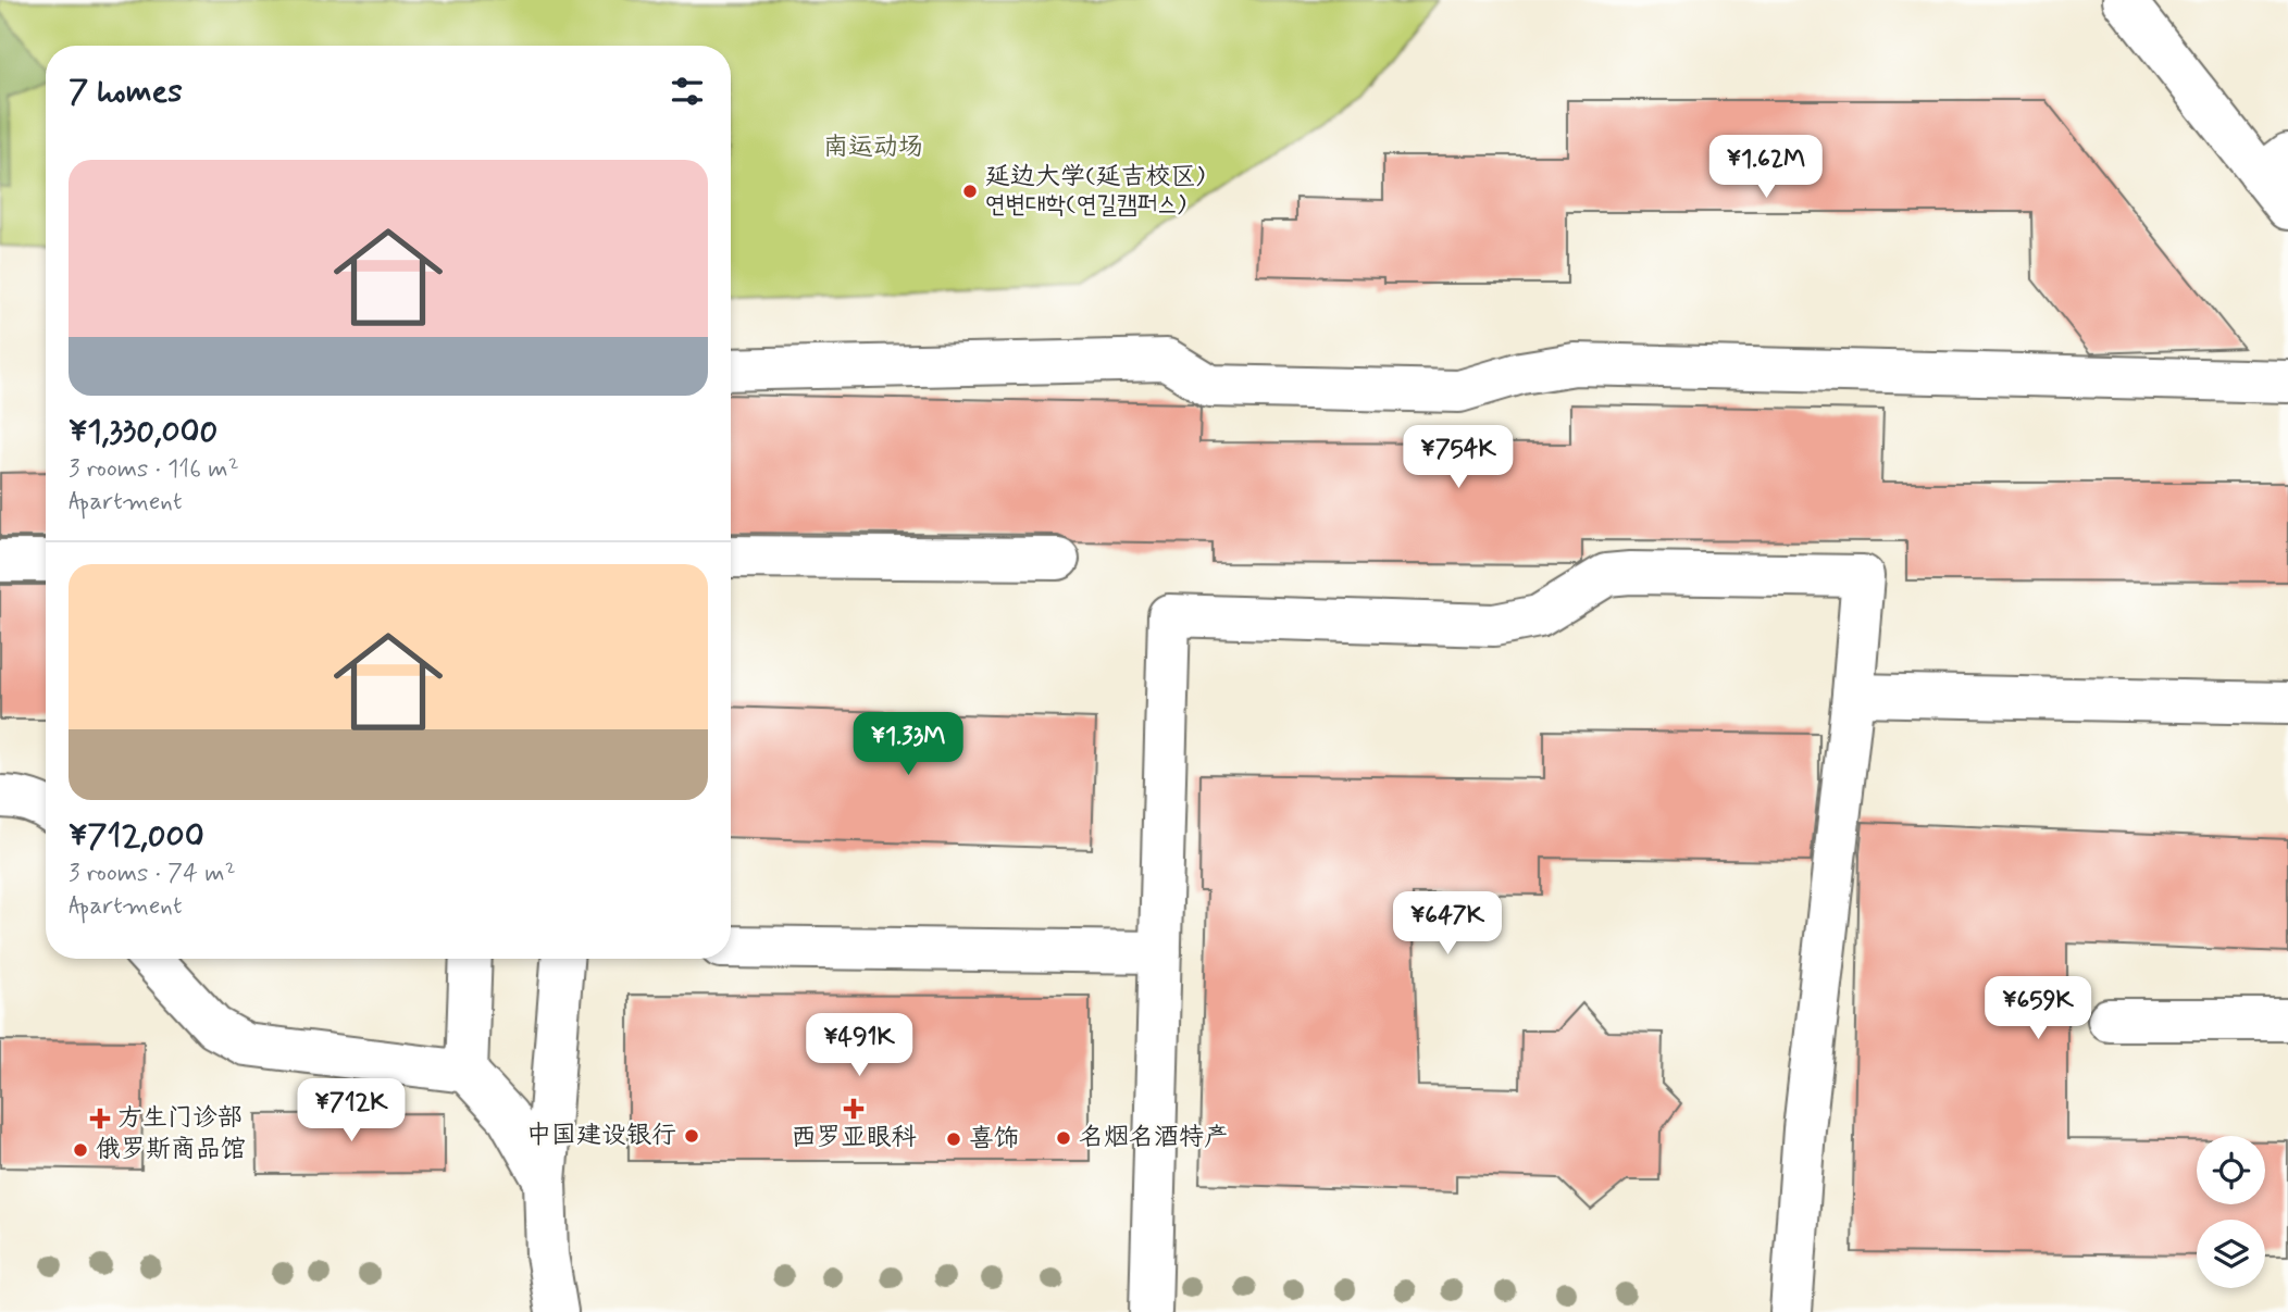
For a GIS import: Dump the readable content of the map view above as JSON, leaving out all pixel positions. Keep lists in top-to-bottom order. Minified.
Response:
{"parks":["南运动场"],"places":{"other":["延边大学(延吉校区) 연변대학(연길캠퍼스)","中国建设银行","名烟名酒特产","喜饰","俄罗斯商品馆"],"health":["西罗亚眼科","方生门诊部"]},"page":{"heading":"7 homes","price":["¥1.62M","¥754K","¥1.33M","¥647K","¥659K","¥491K","¥712K"],"list":[{"name":"¥1,330,000","note":"3 rooms · 116 m² · Apartment"},{"name":"¥712,000","note":"3 rooms · 74 m² · Apartment"}]}}
